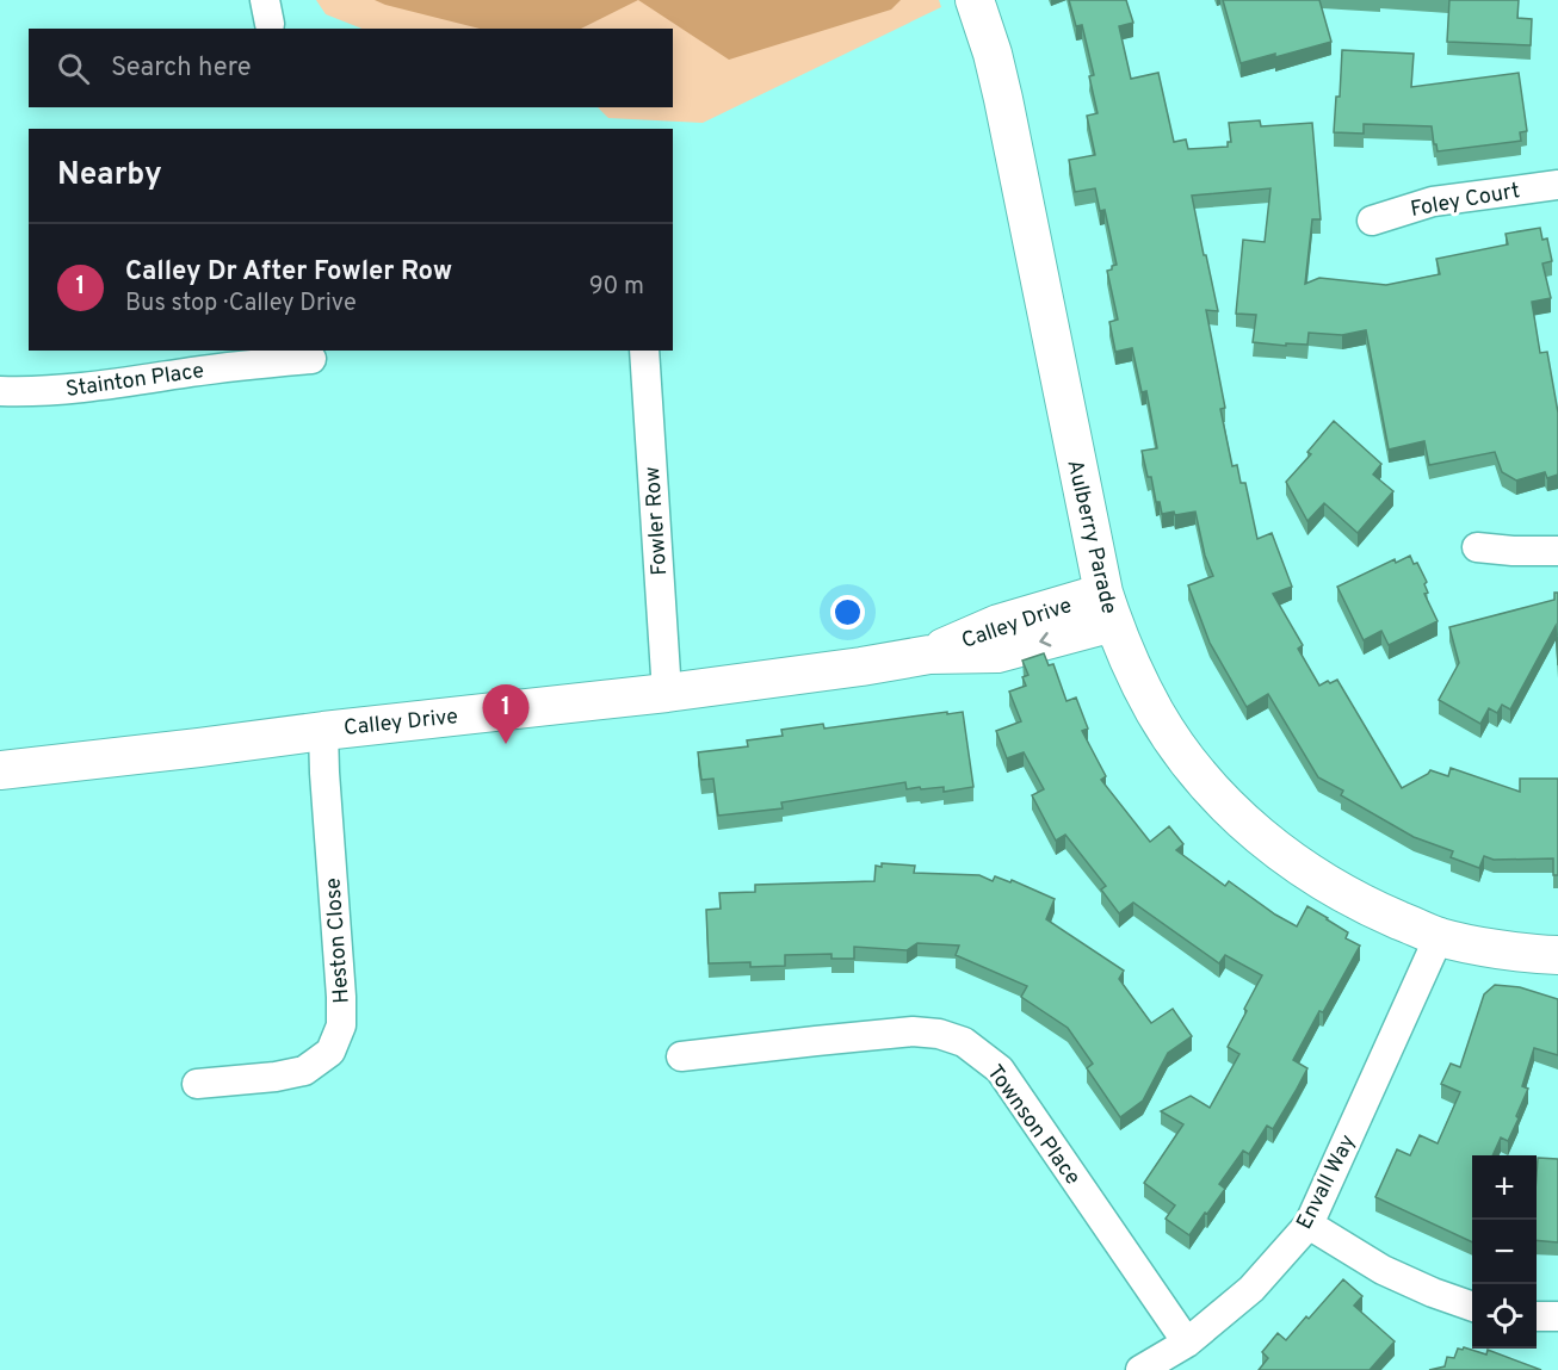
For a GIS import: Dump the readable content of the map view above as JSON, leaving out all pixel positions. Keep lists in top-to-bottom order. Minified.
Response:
{"streets":{"main road":["Aulberry Parade","Calley Drive"],"street":["Foley Court","Stainton Place","Fowler Row","Heston Close","Townson Place","Envall Way"]},"crossings":[["Fowler Row","Calley Drive"],["Aulberry Parade","Calley Drive"],["Aulberry Parade","Envall Way"],["Calley Drive","Heston Close"],["Townson Place","Envall Way"]],"page":{"search":"Search here","heading":"Nearby","list":[{"mark":"1","name":"Calley Dr After Fowler Row","note":"Bus stop · Calley Drive","value":"90 m"}],"pins":"1","map_buttons":["+","−"]}}
